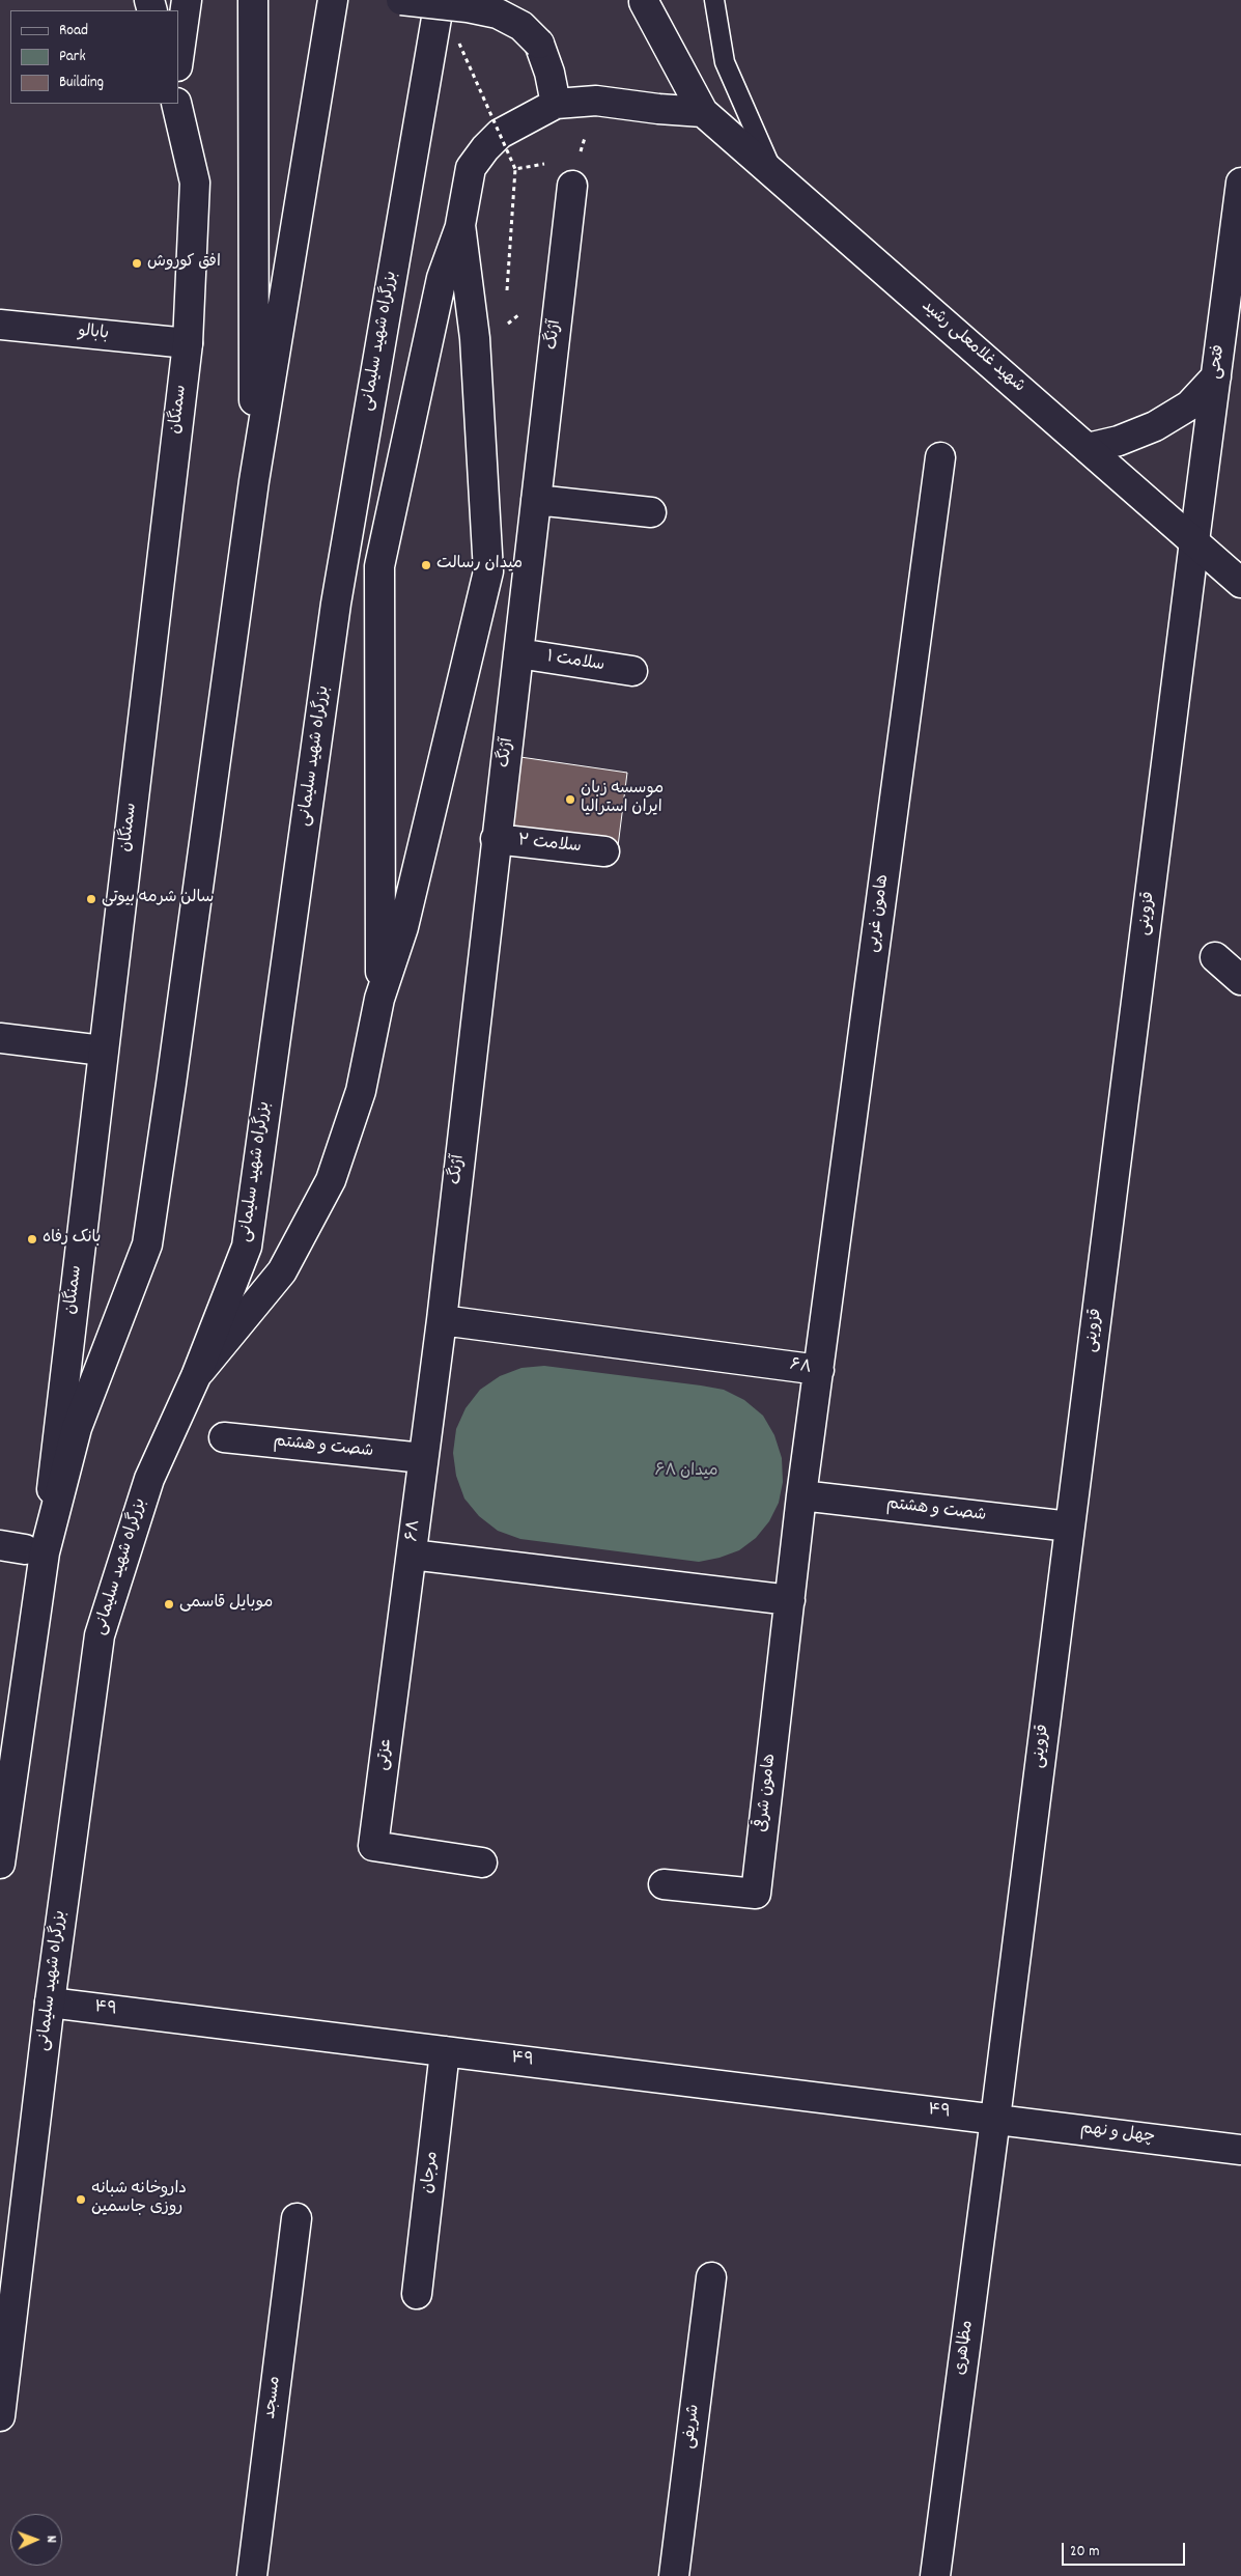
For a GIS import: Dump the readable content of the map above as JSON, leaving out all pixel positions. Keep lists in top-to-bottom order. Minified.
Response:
{"streets":{"main road":["بابالو","آژنگ","بزرگراه شهید سلیمانی","شهید غلامعلی رشید","فتحی","سمنگان","سلامت ۱","سلامت ۲","هامون غربی","قزوینی","۶۸","شصت و هشتم","عزتی","هامون شرقی","۴۹","چهل و نهم","مرجان","مظاهری","مسجد","شریفی"]},"crossings":[["بابالو","سمنگان"],["آژنگ","سلامت ۱"],["آژنگ","سلامت ۲"],["آژنگ","۶۸"],["بزرگراه شهید سلیمانی","۴۹"],["شهید غلامعلی رشید","فتحی"],["شهید غلامعلی رشید","قزوینی"],["فتحی","قزوینی"],["هامون غربی","۶۸"],["قزوینی","شصت و هشتم"],["قزوینی","۴۹"],["قزوینی","چهل و نهم"],["قزوینی","مظاهری"],["۶۸","شصت و هشتم"],["۶۸","عزتی"],["۶۸","هامون شرقی"],["۴۹","چهل و نهم"],["۴۹","مرجان"],["۴۹","مظاهری"],["چهل و نهم","مظاهری"]],"parks":["میدان ۶۸"],"places":["افق کوروش","میدان رسالت","موسسه زبان ایران استرالیا","سالن شرمه بیوتی","بانک رفاه","موبایل قاسمی","داروخانه شبانه روزی جاسمین"],"legend":["Road","Park","Building"],"scale_bar":"20 m","north":"right"}
